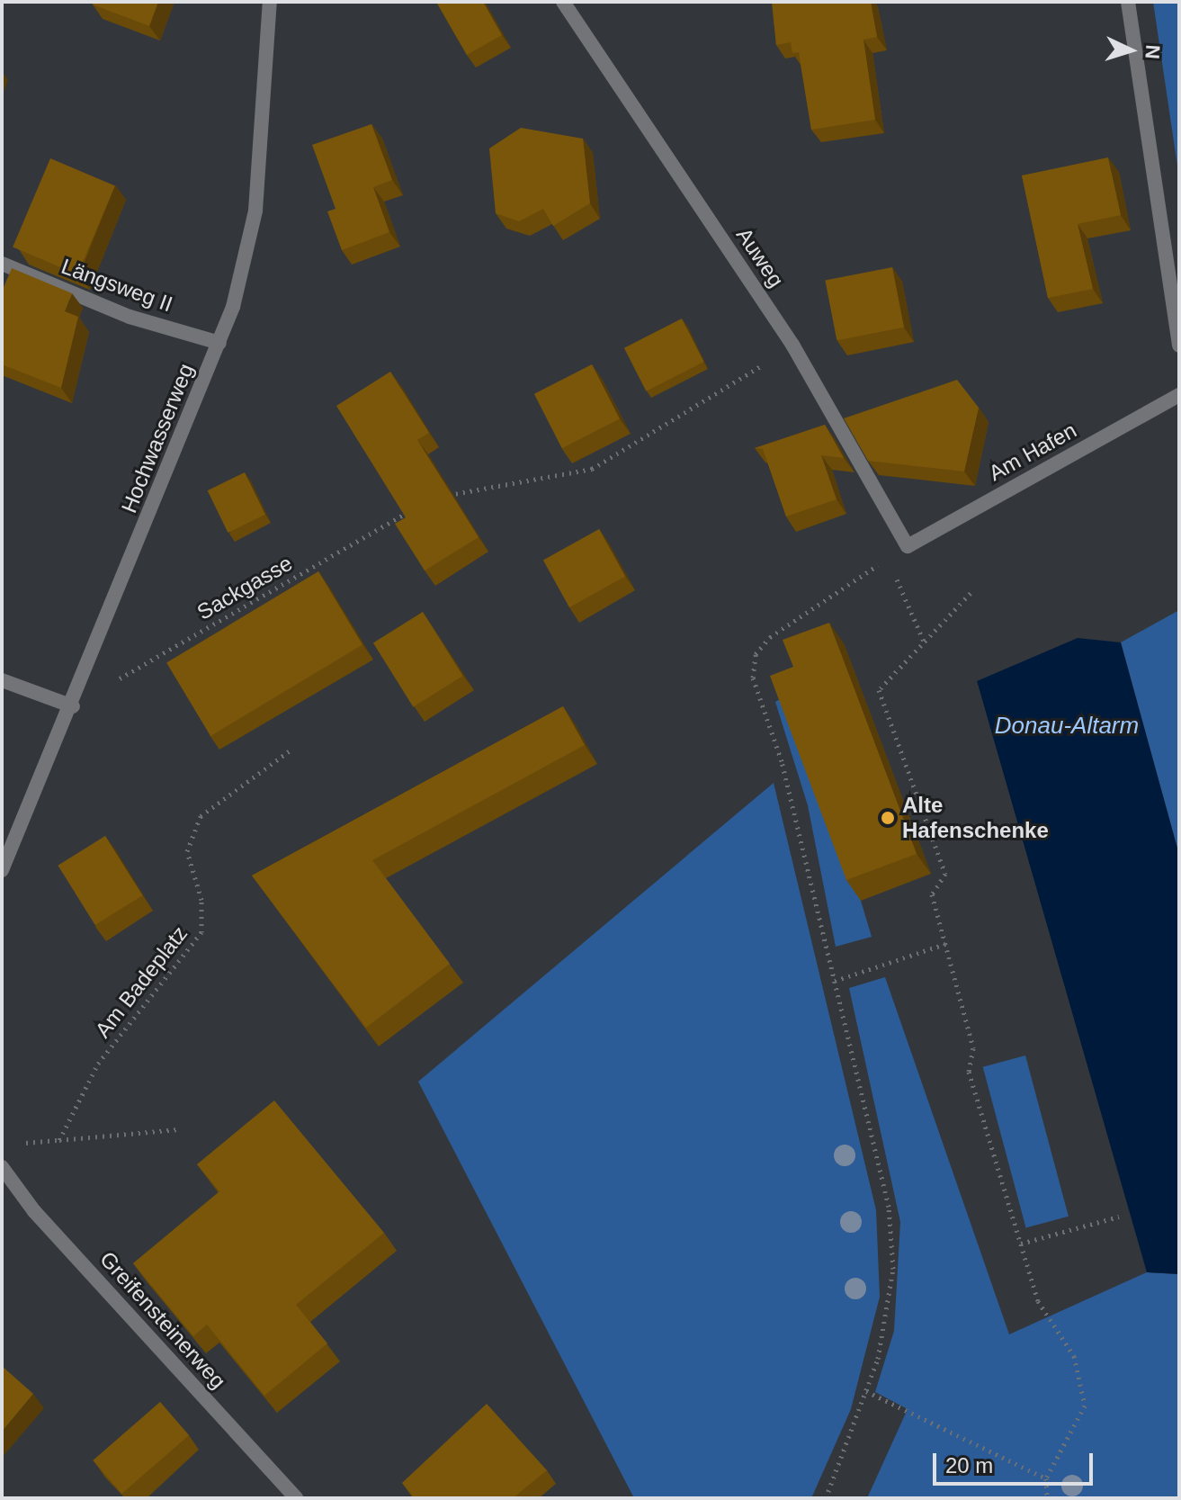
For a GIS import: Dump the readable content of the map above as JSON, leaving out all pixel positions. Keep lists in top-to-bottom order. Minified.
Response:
{"streets":{"street":["Auweg","Längsweg II","Hochwasserweg","Am Hafen","Greifensteinerweg"],"path":["Sackgasse","Am Badeplatz"]},"crossings":[["Auweg","Am Hafen"],["Längsweg II","Hochwasserweg"],["Hochwasserweg","Sackgasse"]],"water":["Donau-Altarm"],"places":["Alte Hafenschenke"],"scale_bar":"20 m","north":"right"}
